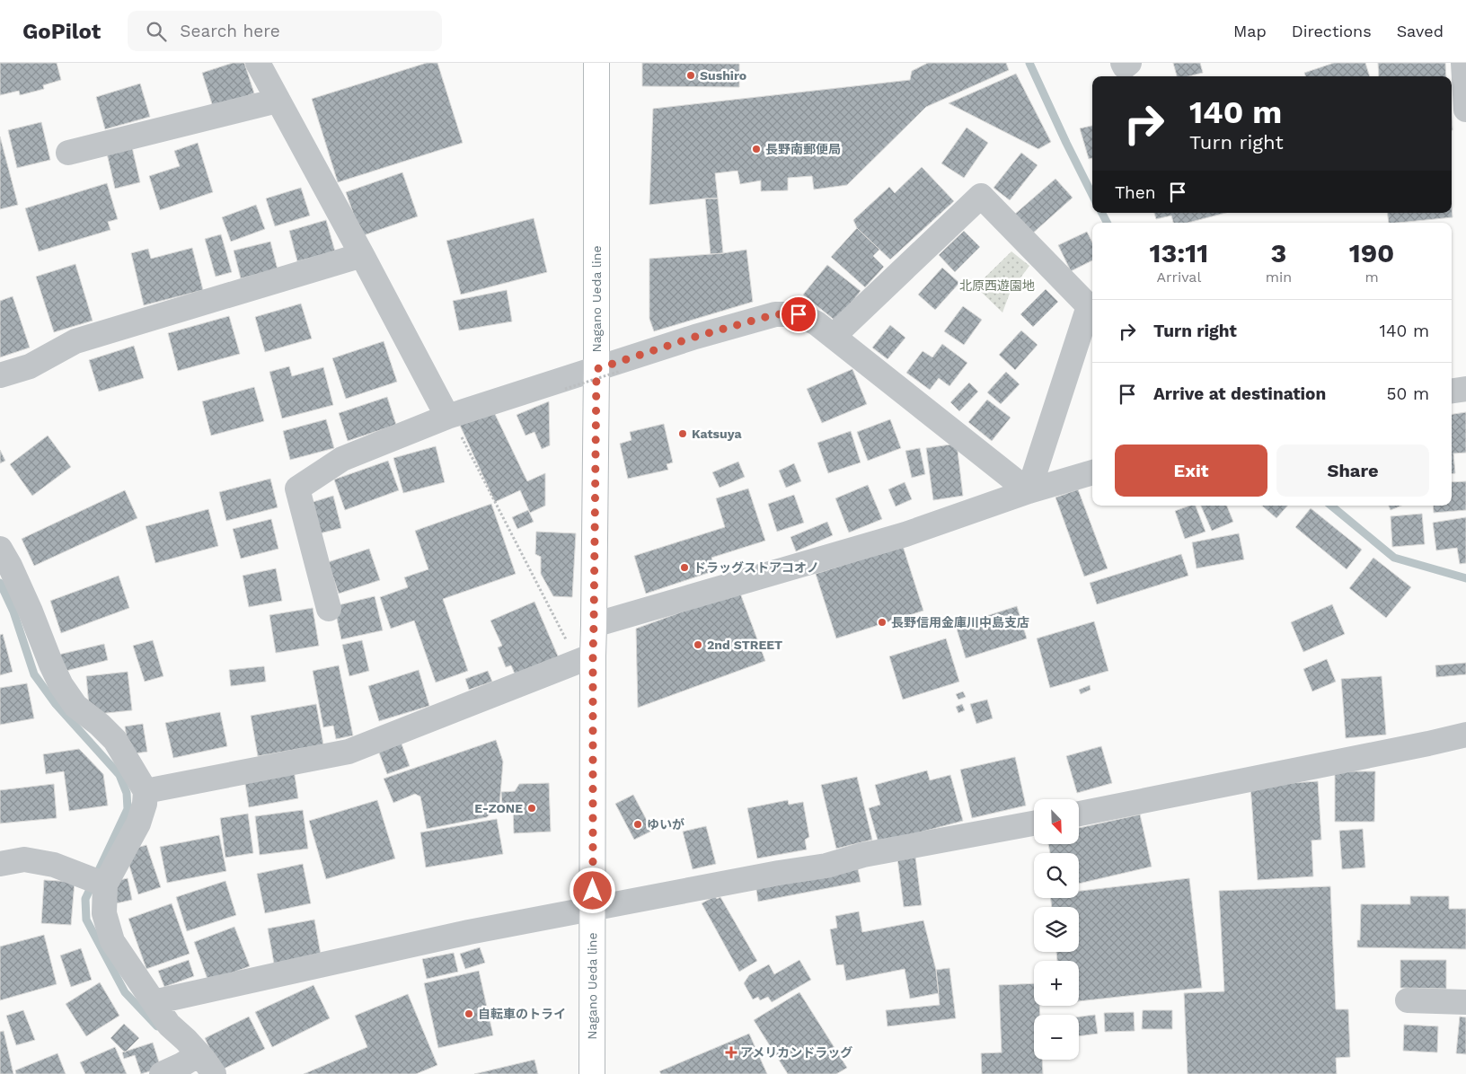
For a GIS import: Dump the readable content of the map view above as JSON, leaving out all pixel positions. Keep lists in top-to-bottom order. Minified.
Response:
{"streets":{"main road":["Nagano Ueda line"]},"parks":["北原西遊園地"],"places":{"other":["Sushiro","長野南郵便局","Katsuya","ドラッグストアコオノ","長野信用金庫川中島支店","2nd STREET","E-ZONE","ゆいが","自転車のトライ"],"health":["アメリカンドラッグ"]},"north":"bottom right","page":{"header":"GoPilot","search":"Search here","nav":["Map","Directions","Saved"],"turn":["140 m","Turn right"],"then":"Then","eta":["13:11","Arrival","3","min","190","m"],"list":[{"name":"Turn right","value":"140 m"},{"name":"Arrive at destination","value":"50 m"}],"buttons":["Exit","Share"],"map_buttons":["+","−"]}}
